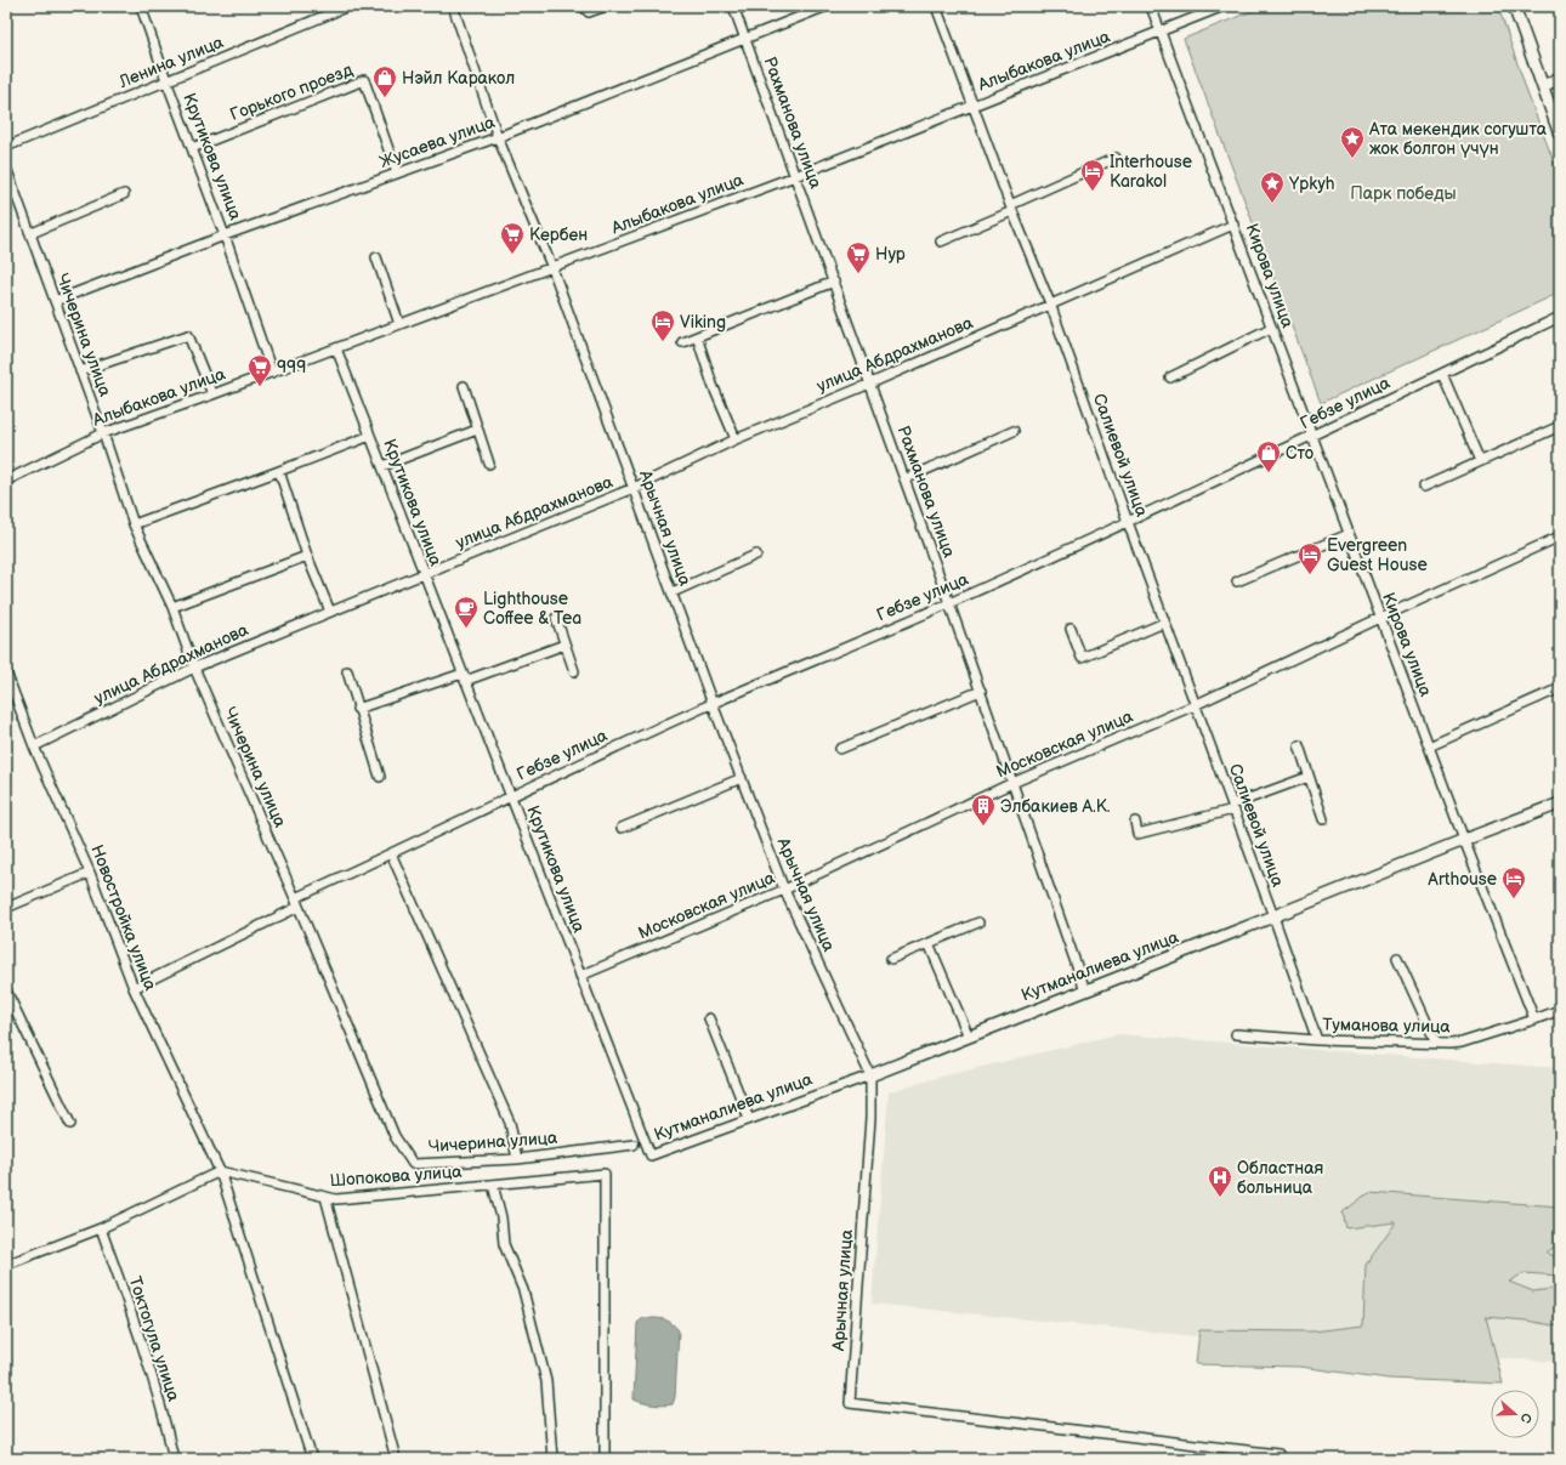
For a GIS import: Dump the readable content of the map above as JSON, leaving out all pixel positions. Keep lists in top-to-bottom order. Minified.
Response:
{"streets":{"street":["Алыбакова улица","Ленина улица","Горького проезд","Рахманова улица","Жусаева улица","Крутикова улица","Кирова улица","Чичерина улица","улица Абдрахманова","Гебзе улица","Салиевой улица","Арычная улица","Московская улица","Новостройка улица","Кутманалиева улица","Туманова улица","Шопокова улица","Токтогула улица"]},"crossings":[["Алыбакова улица","Рахманова улица"],["Алыбакова улица","Крутикова улица"],["Алыбакова улица","Кирова улица"],["Алыбакова улица","Чичерина улица"],["Алыбакова улица","Салиевой улица"],["Алыбакова улица","Арычная улица"],["Ленина улица","Крутикова улица"],["Горького проезд","Жусаева улица"],["Горького проезд","Крутикова улица"],["Рахманова улица","Жусаева улица"],["Рахманова улица","улица Абдрахманова"],["Рахманова улица","Гебзе улица"],["Рахманова улица","Московская улица"],["Рахманова улица","Кутманалиева улица"],["Жусаева улица","Крутикова улица"],["Жусаева улица","Чичерина улица"],["Жусаева улица","Арычная улица"],["Крутикова улица","улица Абдрахманова"],["Крутикова улица","Гебзе улица"],["Крутикова улица","Московская улица"],["Крутикова улица","Кутманалиева улица"],["Кирова улица","улица Абдрахманова"],["Кирова улица","Гебзе улица"],["Кирова улица","Московская улица"],["Кирова улица","Кутманалиева улица"],["Кирова улица","Туманова улица"],["Чичерина улица","улица Абдрахманова"],["Чичерина улица","Гебзе улица"],["улица Абдрахманова","Салиевой улица"],["улица Абдрахманова","Арычная улица"],["улица Абдрахманова","Новостройка улица"],["Гебзе улица","Салиевой улица"],["Гебзе улица","Арычная улица"],["Гебзе улица","Новостройка улица"],["Салиевой улица","Московская улица"],["Салиевой улица","Кутманалиева улица"],["Салиевой улица","Туманова улица"],["Арычная улица","Московская улица"],["Арычная улица","Кутманалиева улица"],["Новостройка улица","Шопокова улица"]],"parks":["Парк победы"],"places":{"shop":["Нэйл Каракол","Сто"],"place":["Ата мекендик согушта жок болгон үчүн","Ypkyh"],"hotel":["Interhouse Karakol","Viking","Evergreen Guest House","Arthouse"],"supermarket":["Кербен","Нур","999"],"cafe":["Lighthouse Coffee & Tea"],"building":["Элбакиев А.К."],"hospital":["Областная больница"]},"north":"right"}
